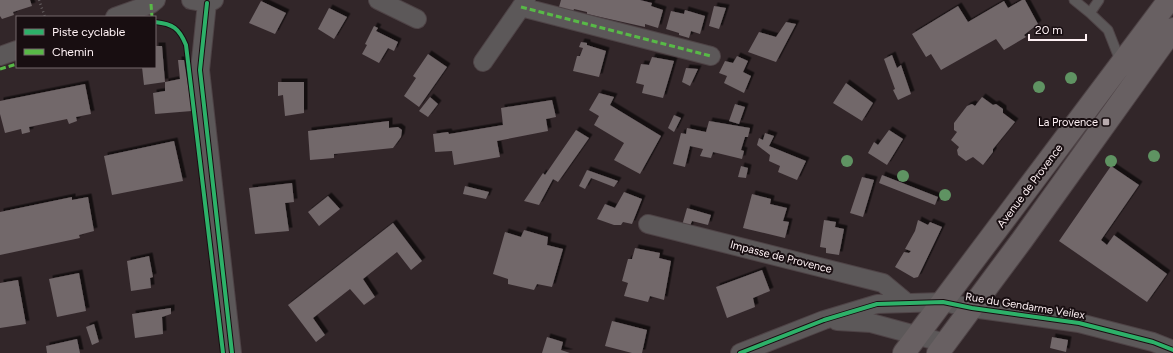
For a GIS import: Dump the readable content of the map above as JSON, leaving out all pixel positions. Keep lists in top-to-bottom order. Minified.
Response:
{"streets":{"main road":["Avenue de Provence"],"street":["Impasse de Provence","Rue du Gendarme Veilex"]},"crossings":[["Avenue de Provence","Rue du Gendarme Veilex"],["Impasse de Provence","Rue du Gendarme Veilex"]],"places":{"transit":["La Provence"]},"legend":["Piste cyclable","Chemin"],"scale_bar":"20 m"}
